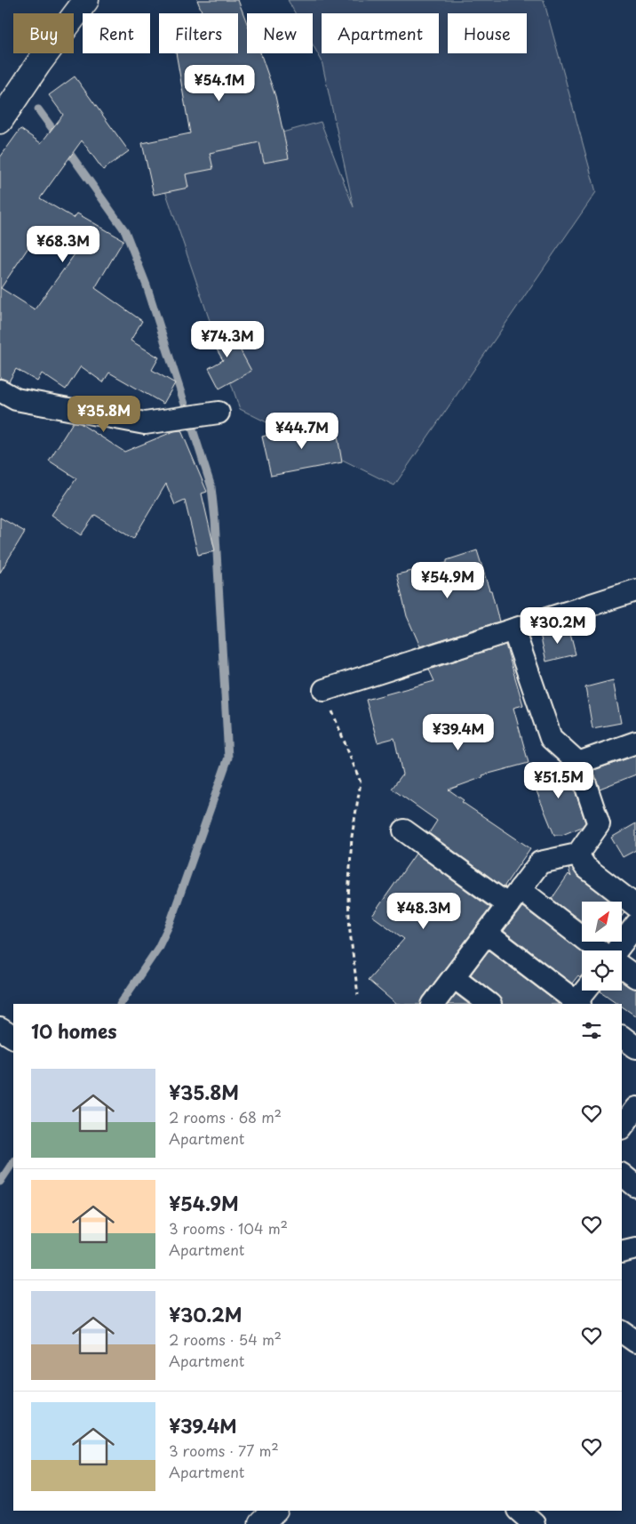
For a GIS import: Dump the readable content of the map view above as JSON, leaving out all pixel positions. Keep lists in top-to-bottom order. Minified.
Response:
{"north":"top right","page":{"chip":["Buy","Rent","Filters","New","Apartment","House"],"price":["¥54.1M","¥68.3M","¥74.3M","¥35.8M","¥44.7M","¥54.9M","¥30.2M","¥39.4M","¥51.5M","¥48.3M"],"heading":"10 homes","list":[{"name":"¥35.8M","note":"2 rooms · 68 m² · Apartment"},{"name":"¥54.9M","note":"3 rooms · 104 m² · Apartment"},{"name":"¥30.2M","note":"2 rooms · 54 m² · Apartment"},{"name":"¥39.4M","note":"3 rooms · 77 m² · Apartment"}]}}
